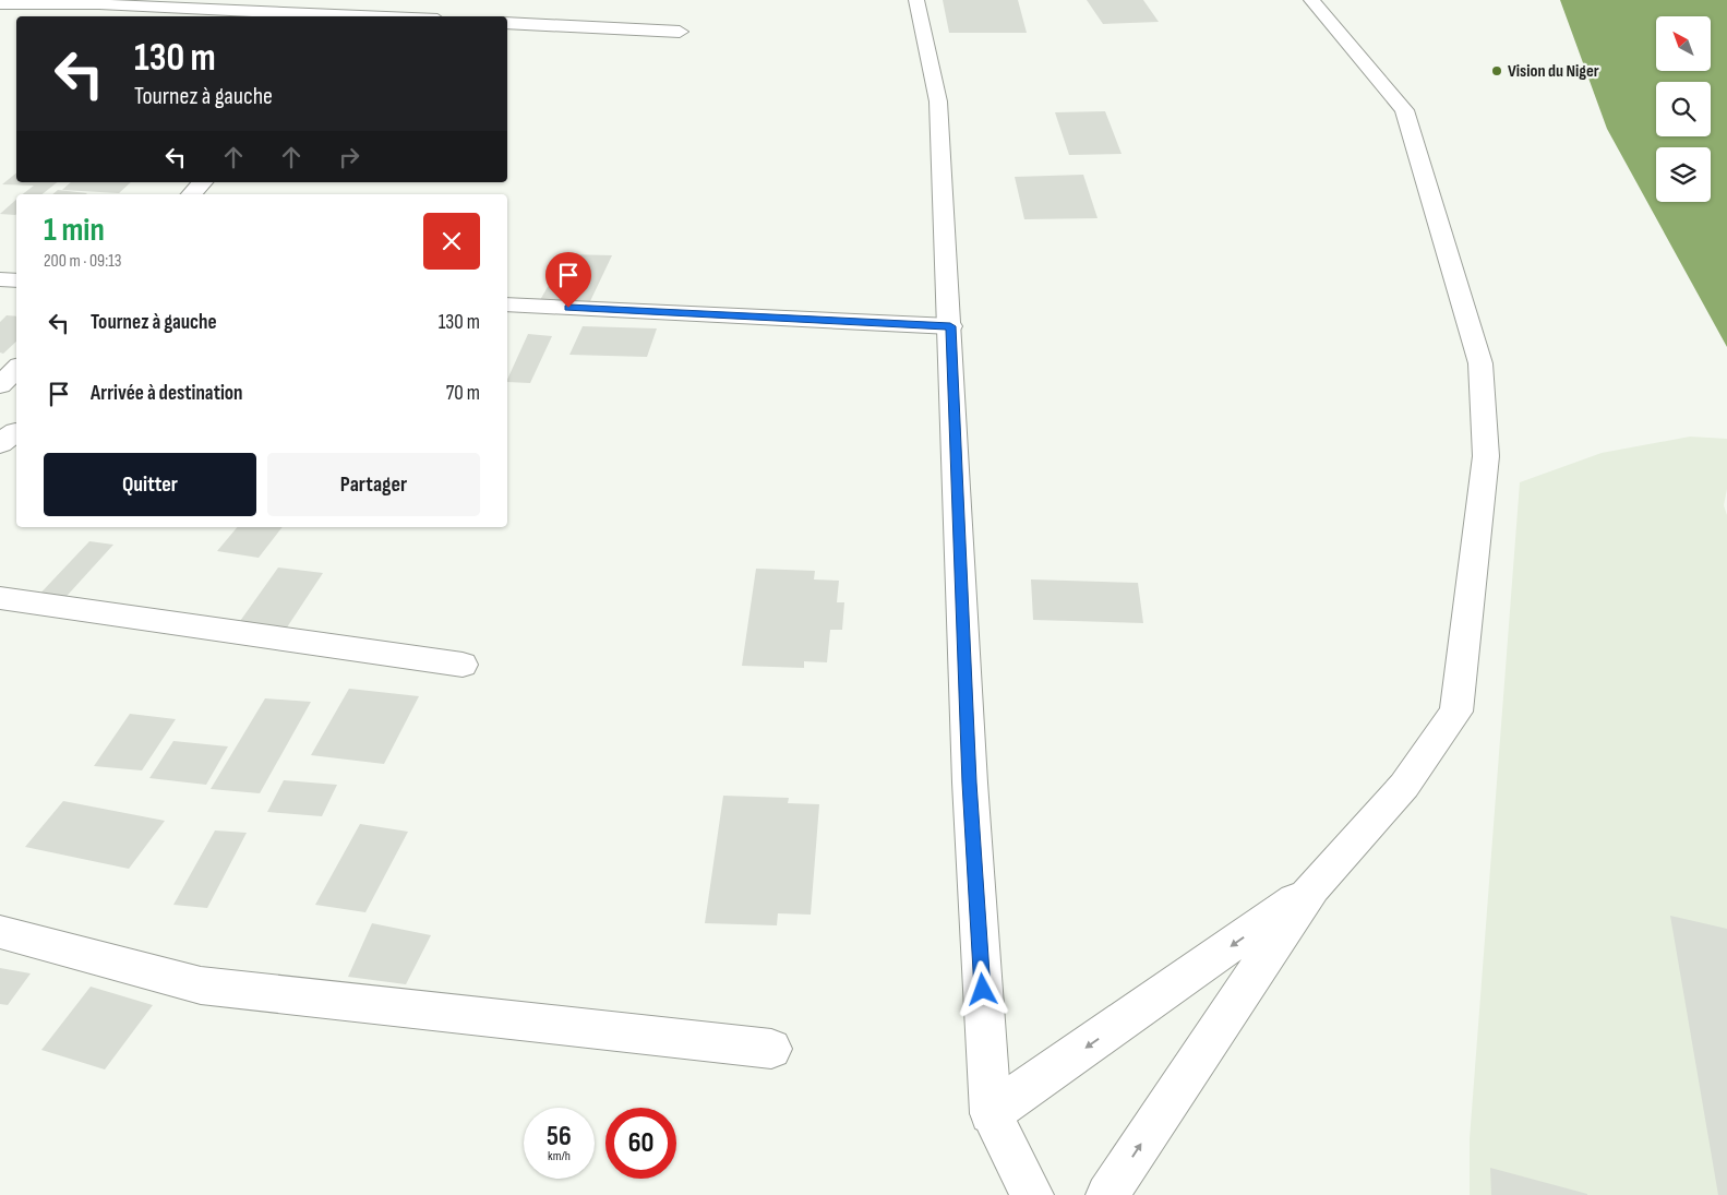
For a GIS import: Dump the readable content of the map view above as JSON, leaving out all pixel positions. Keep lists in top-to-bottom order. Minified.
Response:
{"places":["Vision du Niger"],"north":"top left","page":{"turn":["130 m","Tournez à gauche"],"heading":["1 min","200 m · 09:13"],"list":[{"name":"Tournez à gauche","value":"130 m"},{"name":"Arrivée à destination","value":"70 m"}],"buttons":["Quitter","Partager"],"speed":"56 km/h","limit":"60"}}
